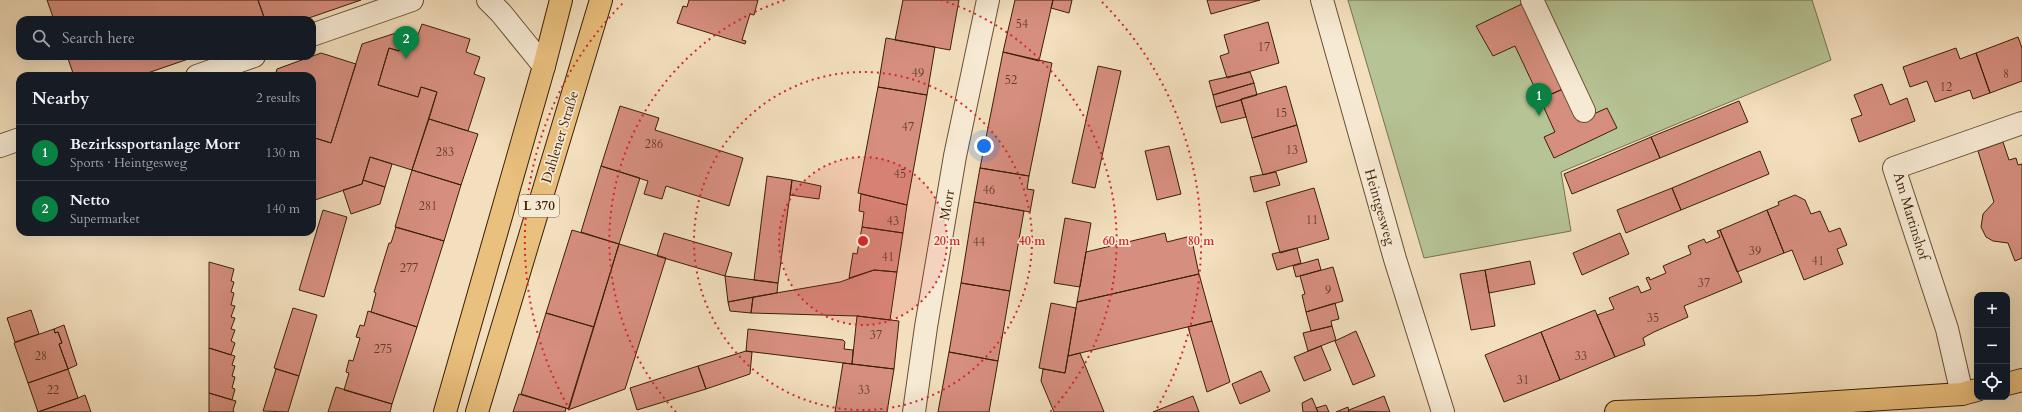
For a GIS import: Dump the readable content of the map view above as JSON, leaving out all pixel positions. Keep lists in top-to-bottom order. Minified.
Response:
{"streets":{"main road":["Dahlener Straße","L 370"],"street":["Morr","Heintgesweg","Am Martinshof"]},"house_numbers":["54","17","49","8","52","12","15","47","286","13","283","45","46","281","11","43","44","39","41","41","277","37","9","35","37","275","28","33","31","22","33"],"page":{"search":"Search here","pins":["2","1"],"heading":["Nearby","2 results"],"list":[{"mark":"1","name":"Bezirkssportanlage Morr","note":"Sports · Heintgesweg","value":"130 m"},{"mark":"2","name":"Netto","note":"Supermarket","value":"140 m"}],"map_buttons":["+","−"]},"rings":["20 m","40 m","60 m","80 m"]}
